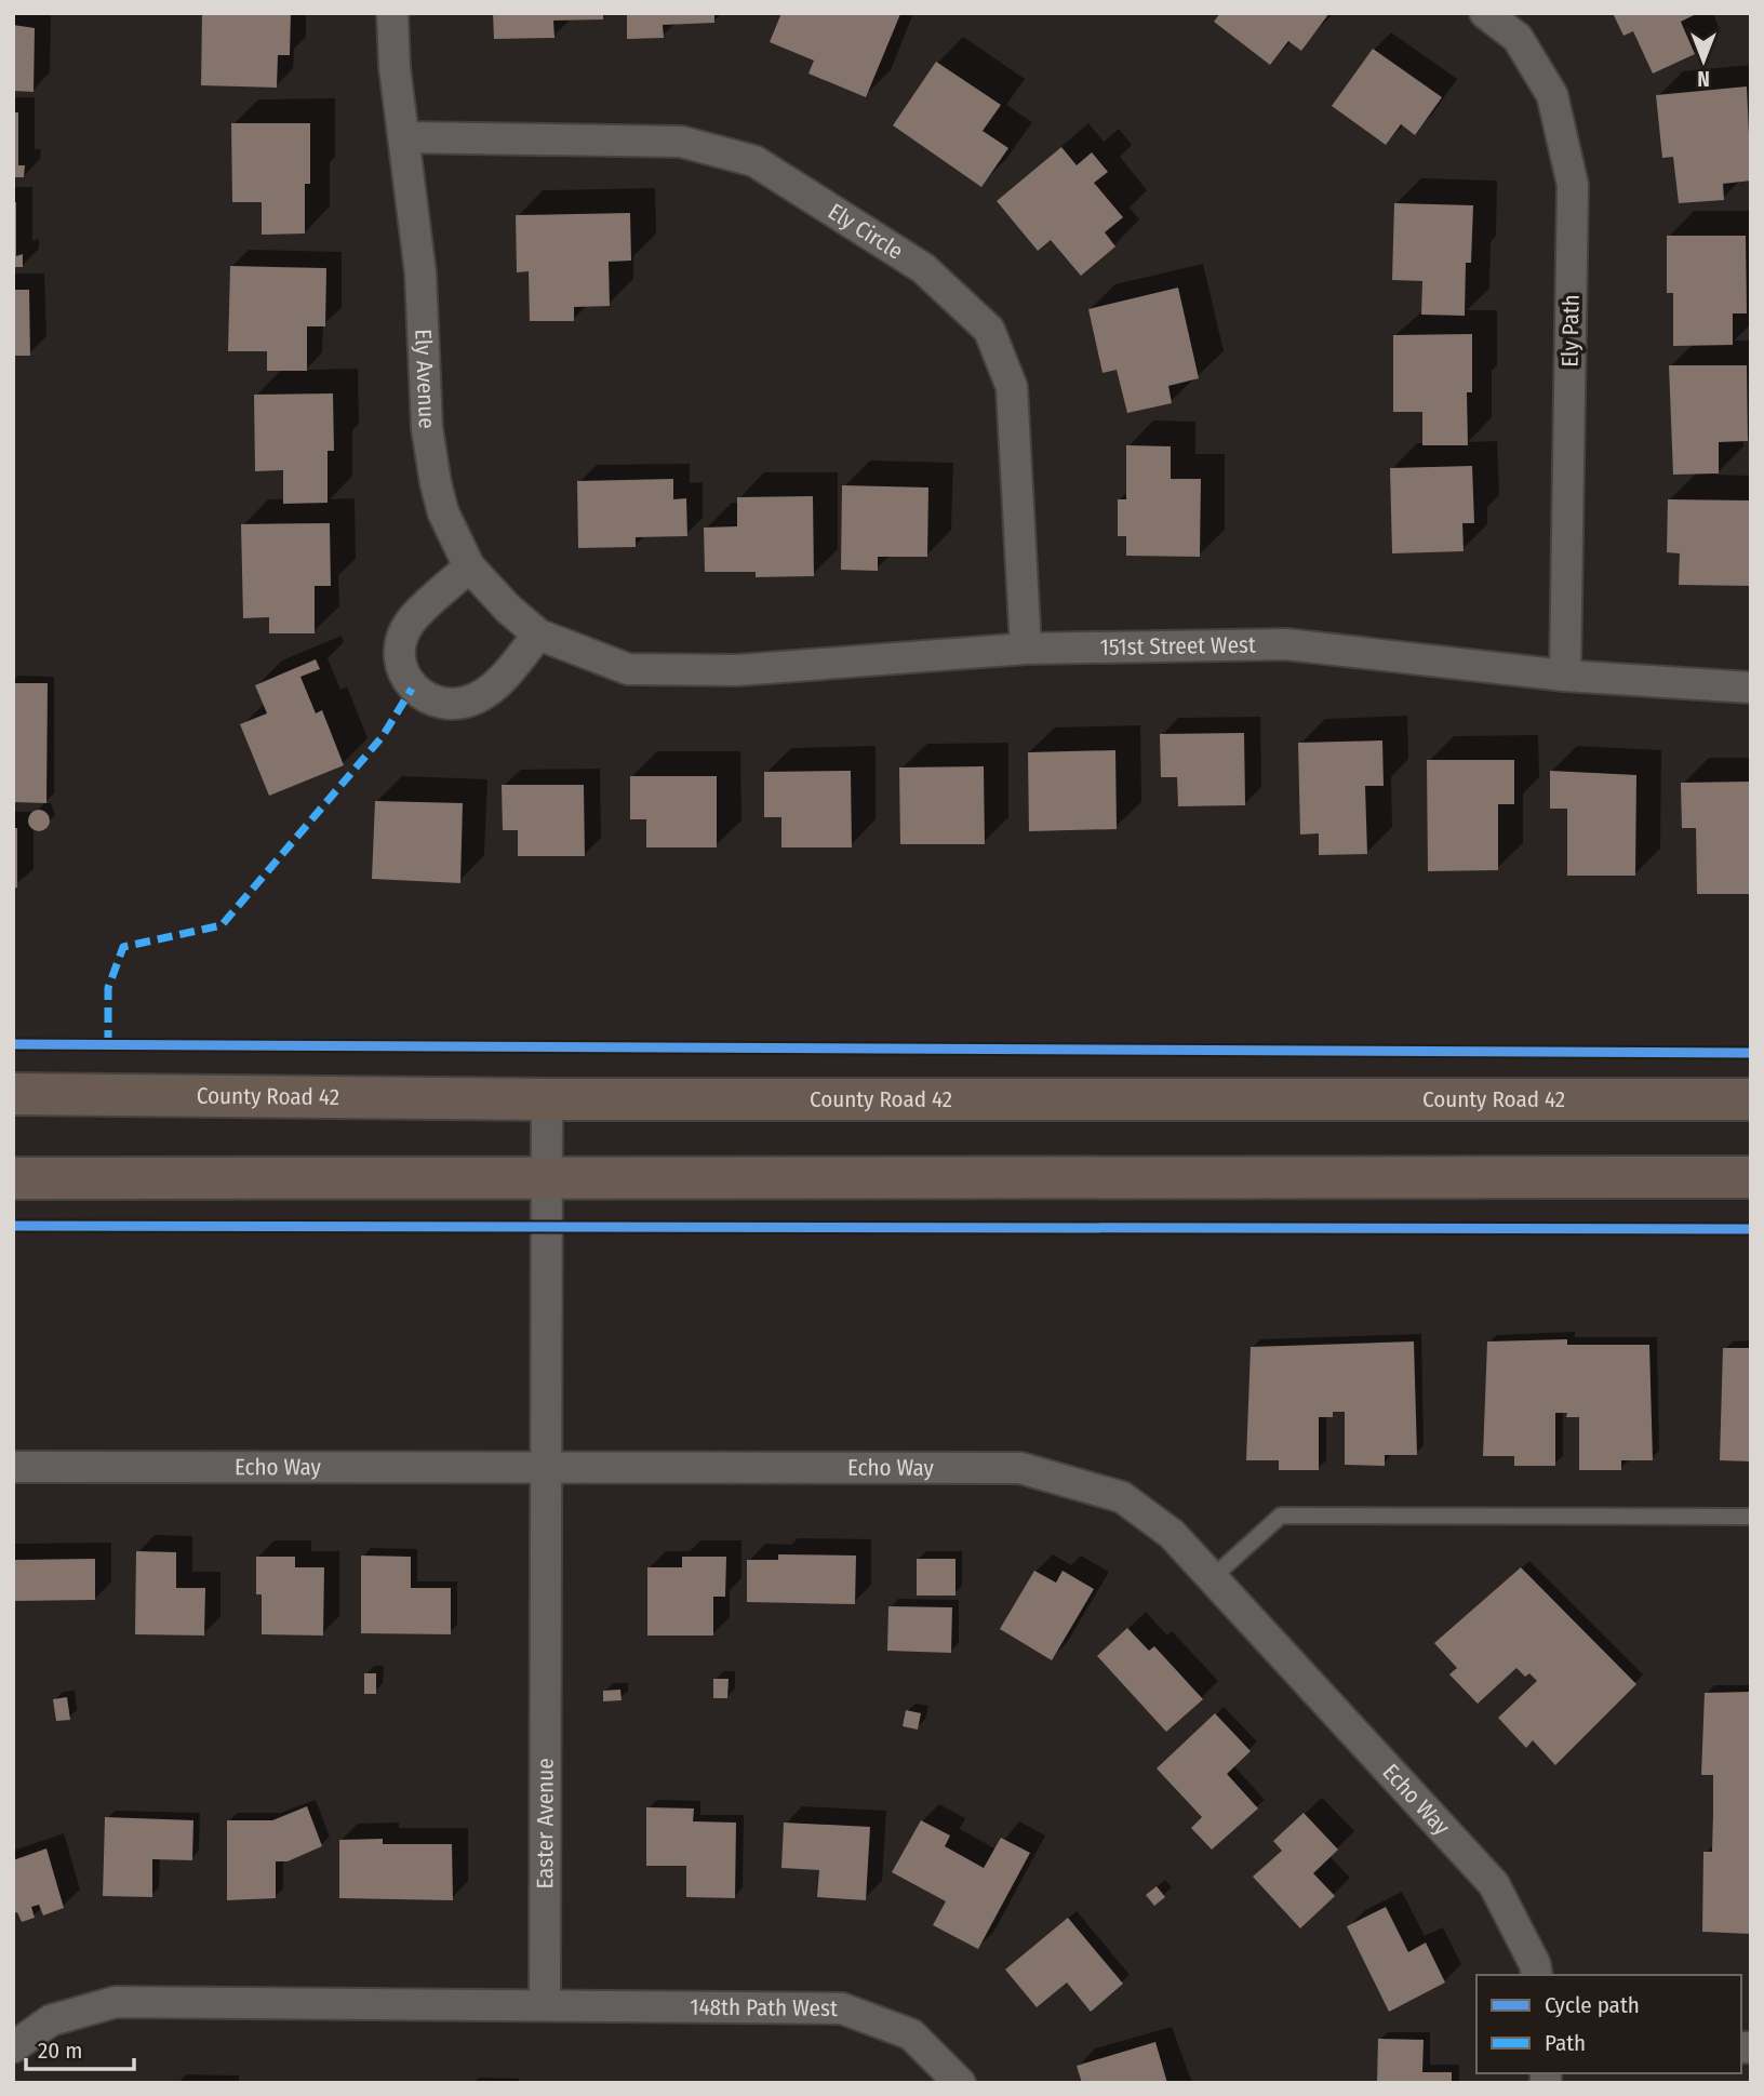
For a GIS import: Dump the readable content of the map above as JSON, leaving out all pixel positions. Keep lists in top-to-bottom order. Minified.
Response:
{"streets":{"highway":["County Road 42"],"street":["Ely Circle","Ely Path","Ely Avenue","151st Street West","Echo Way","Easter Avenue","148th Path West"]},"crossings":[["Ely Circle","Ely Avenue"],["Ely Circle","151st Street West"],["Ely Path","151st Street West"],["Ely Avenue","151st Street West"],["County Road 42","Easter Avenue"],["Echo Way","Easter Avenue"],["Easter Avenue","148th Path West"]],"legend":["Cycle path","Path"],"scale_bar":"20 m","north":"bottom"}
